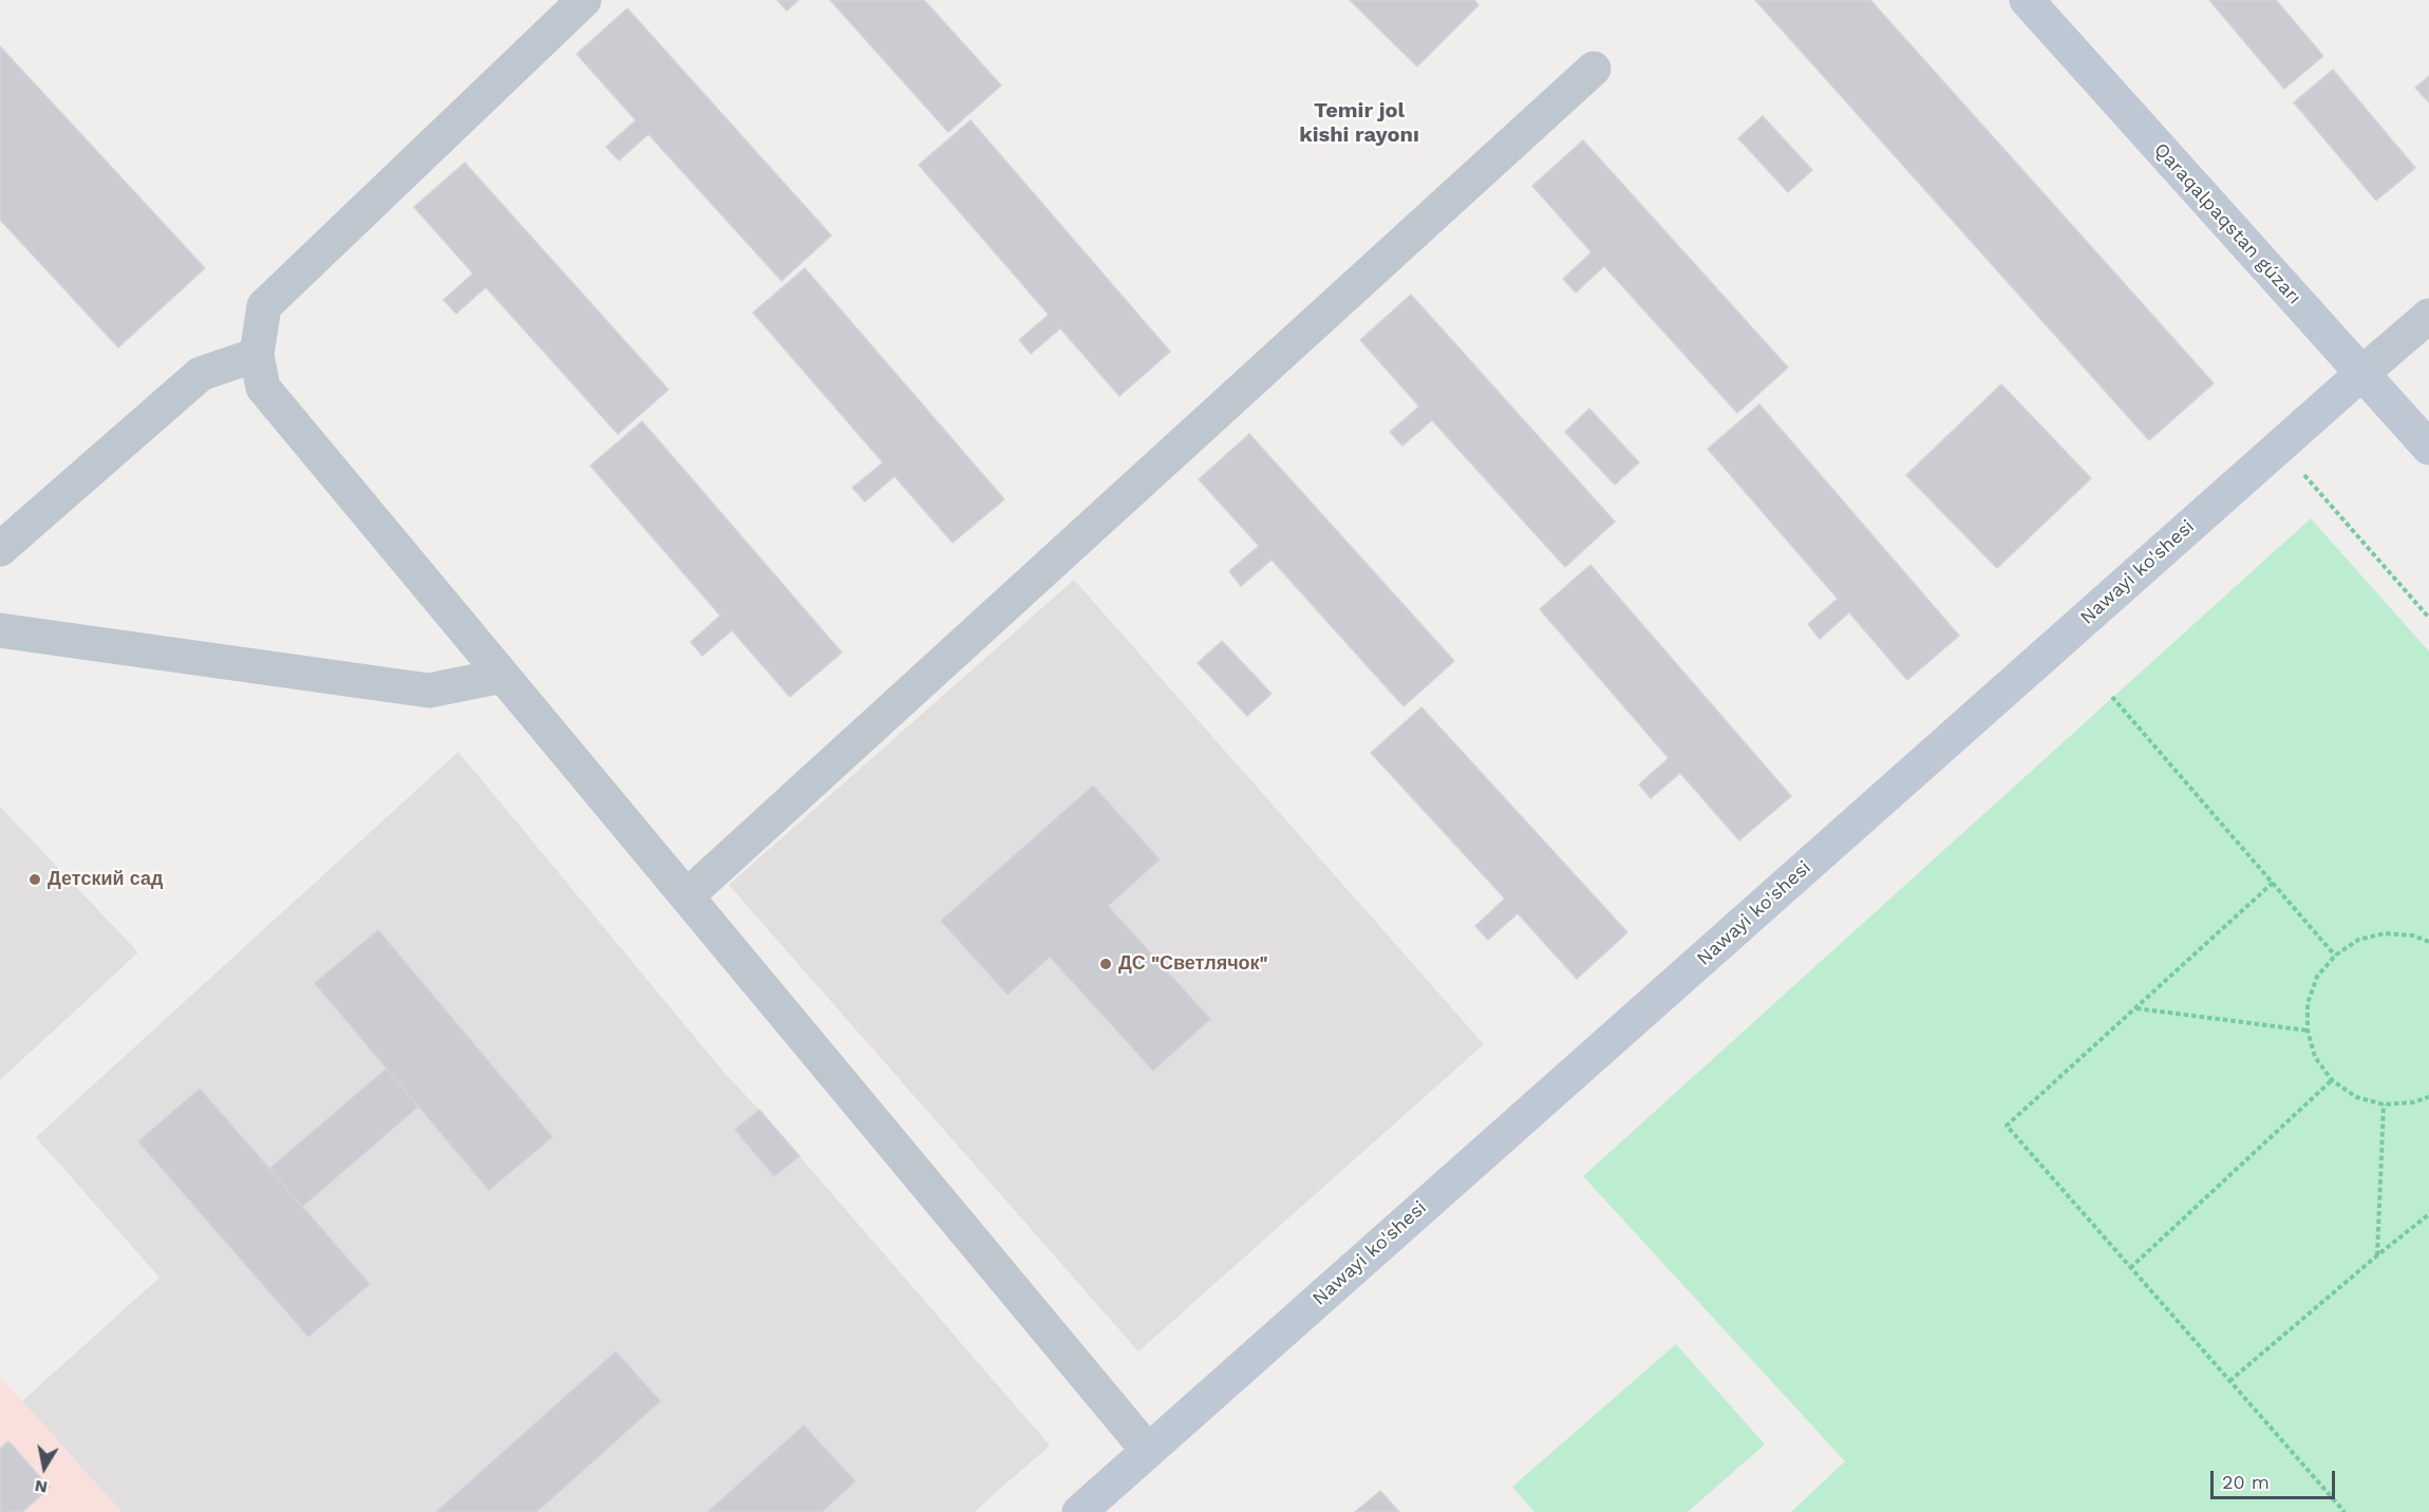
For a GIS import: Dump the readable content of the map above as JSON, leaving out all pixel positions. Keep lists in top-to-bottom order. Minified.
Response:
{"streets":{"street":["Qaraqalpaqstan gúzarı","Nawayi ko'shesi"]},"crossings":[["Qaraqalpaqstan gúzarı","Nawayi ko'shesi"]],"districts":["Temir jol kishi rayonı"],"places":["Детский сад","ДС \"Светлячок\""],"scale_bar":"20 m","north":"bottom"}
